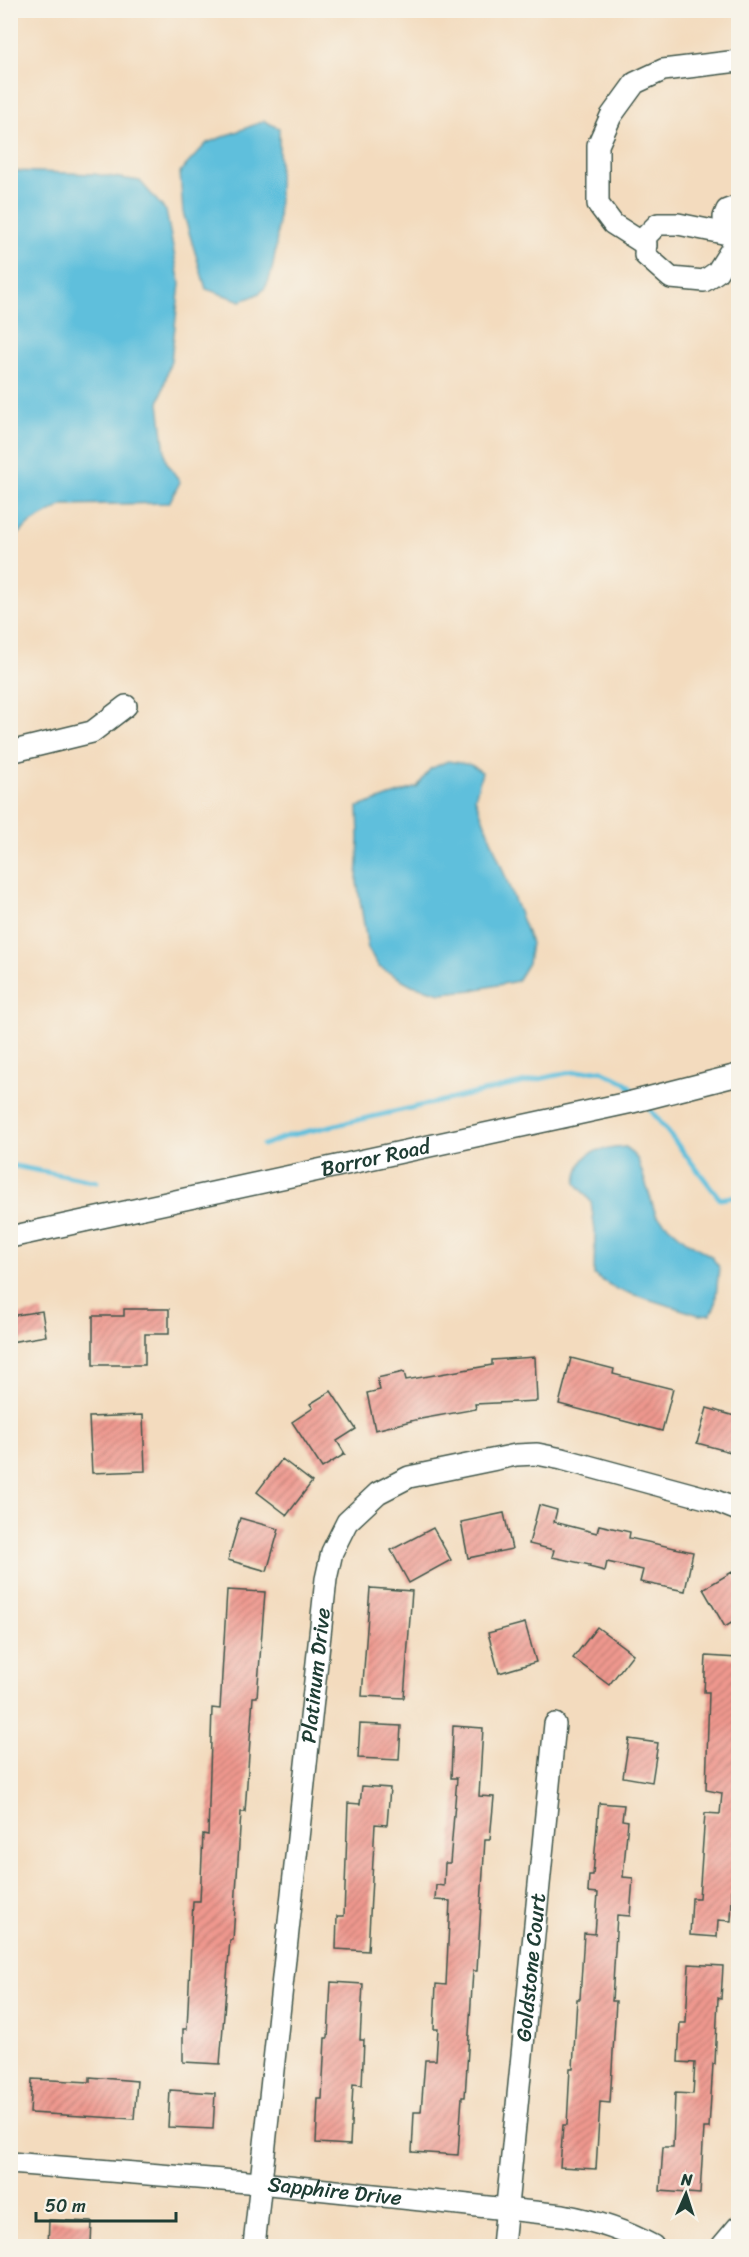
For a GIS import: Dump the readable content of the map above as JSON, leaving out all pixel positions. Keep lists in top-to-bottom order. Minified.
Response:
{"streets":{"street":["Borror Road","Platinum Drive","Goldstone Court","Sapphire Drive"]},"crossings":[["Platinum Drive","Sapphire Drive"],["Goldstone Court","Sapphire Drive"]],"scale_bar":"50 m","north":"top"}
